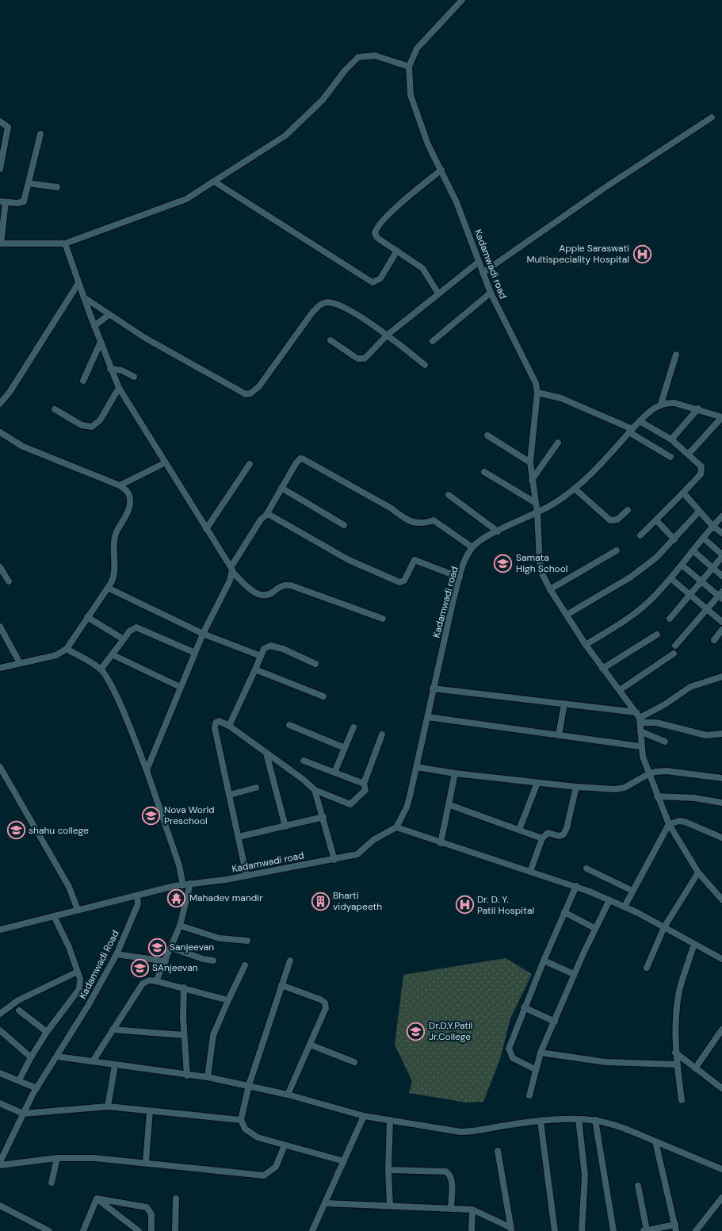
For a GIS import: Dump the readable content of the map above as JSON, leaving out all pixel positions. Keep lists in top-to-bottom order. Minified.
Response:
{"streets":{"street":["Kadamwadi road","Kadamwadi Road"]},"crossings":[["Kadamwadi road","Kadamwadi Road"]],"places":{"hospital":["Apple Saraswati Multispeciality Hospital","Dr. D. Y. Patil Hospital"],"school or university":["Samata High School","Nova World Preschool","shahu college","Sanjeevan","SAnjeevan","Dr.D.Y.Patil Jr.College"],"temple":["Mahadev mandir"],"building":["Bharti vidyapeeth"]}}
